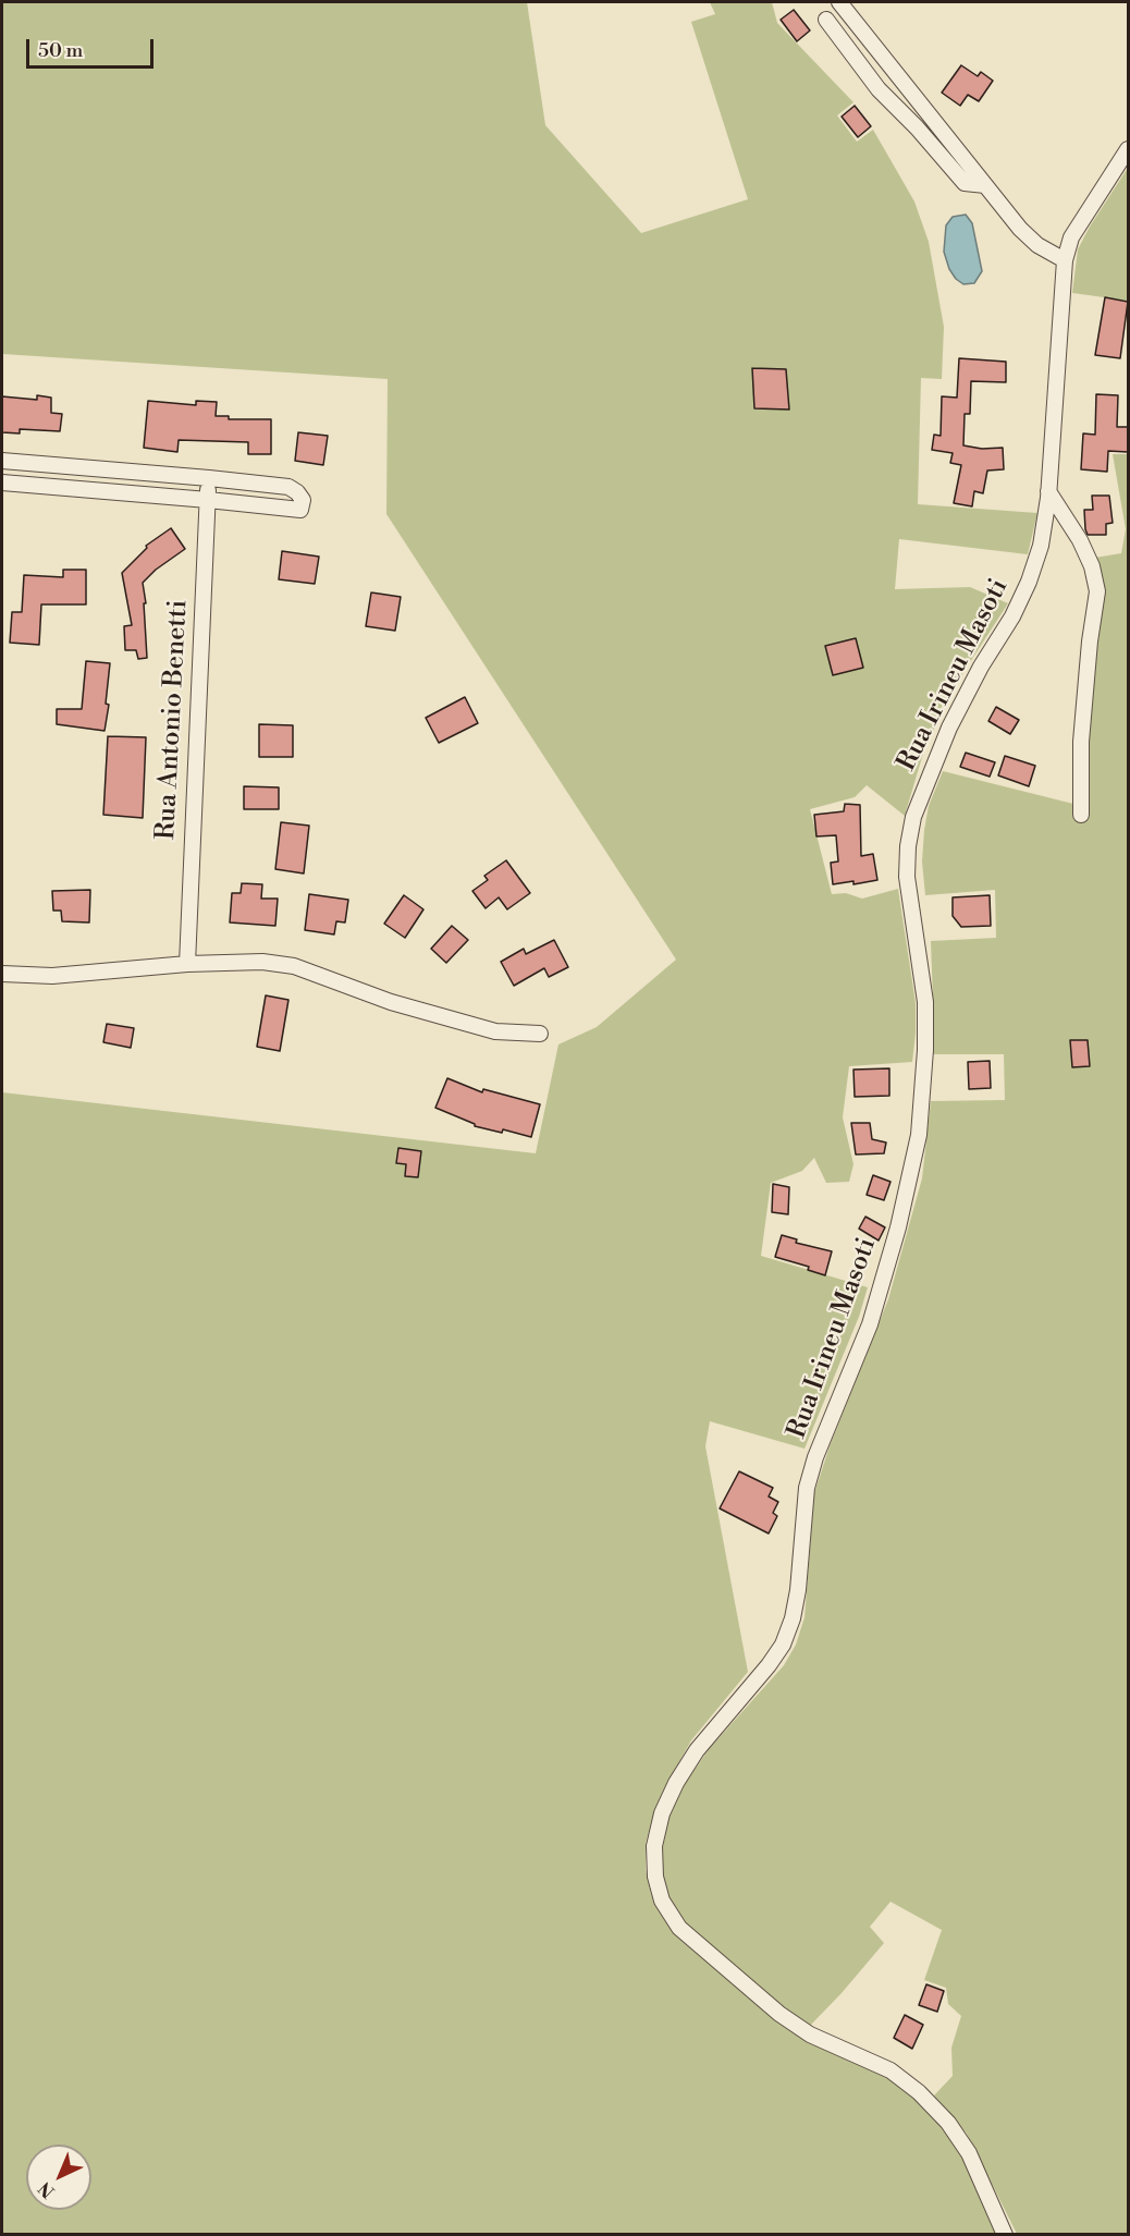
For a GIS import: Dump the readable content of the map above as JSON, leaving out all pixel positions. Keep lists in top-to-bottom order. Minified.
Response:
{"streets":{"street":["Rua Irineu Masoti","Rua Antonio Benetti"]},"scale_bar":"50 m","north":"bottom left"}
